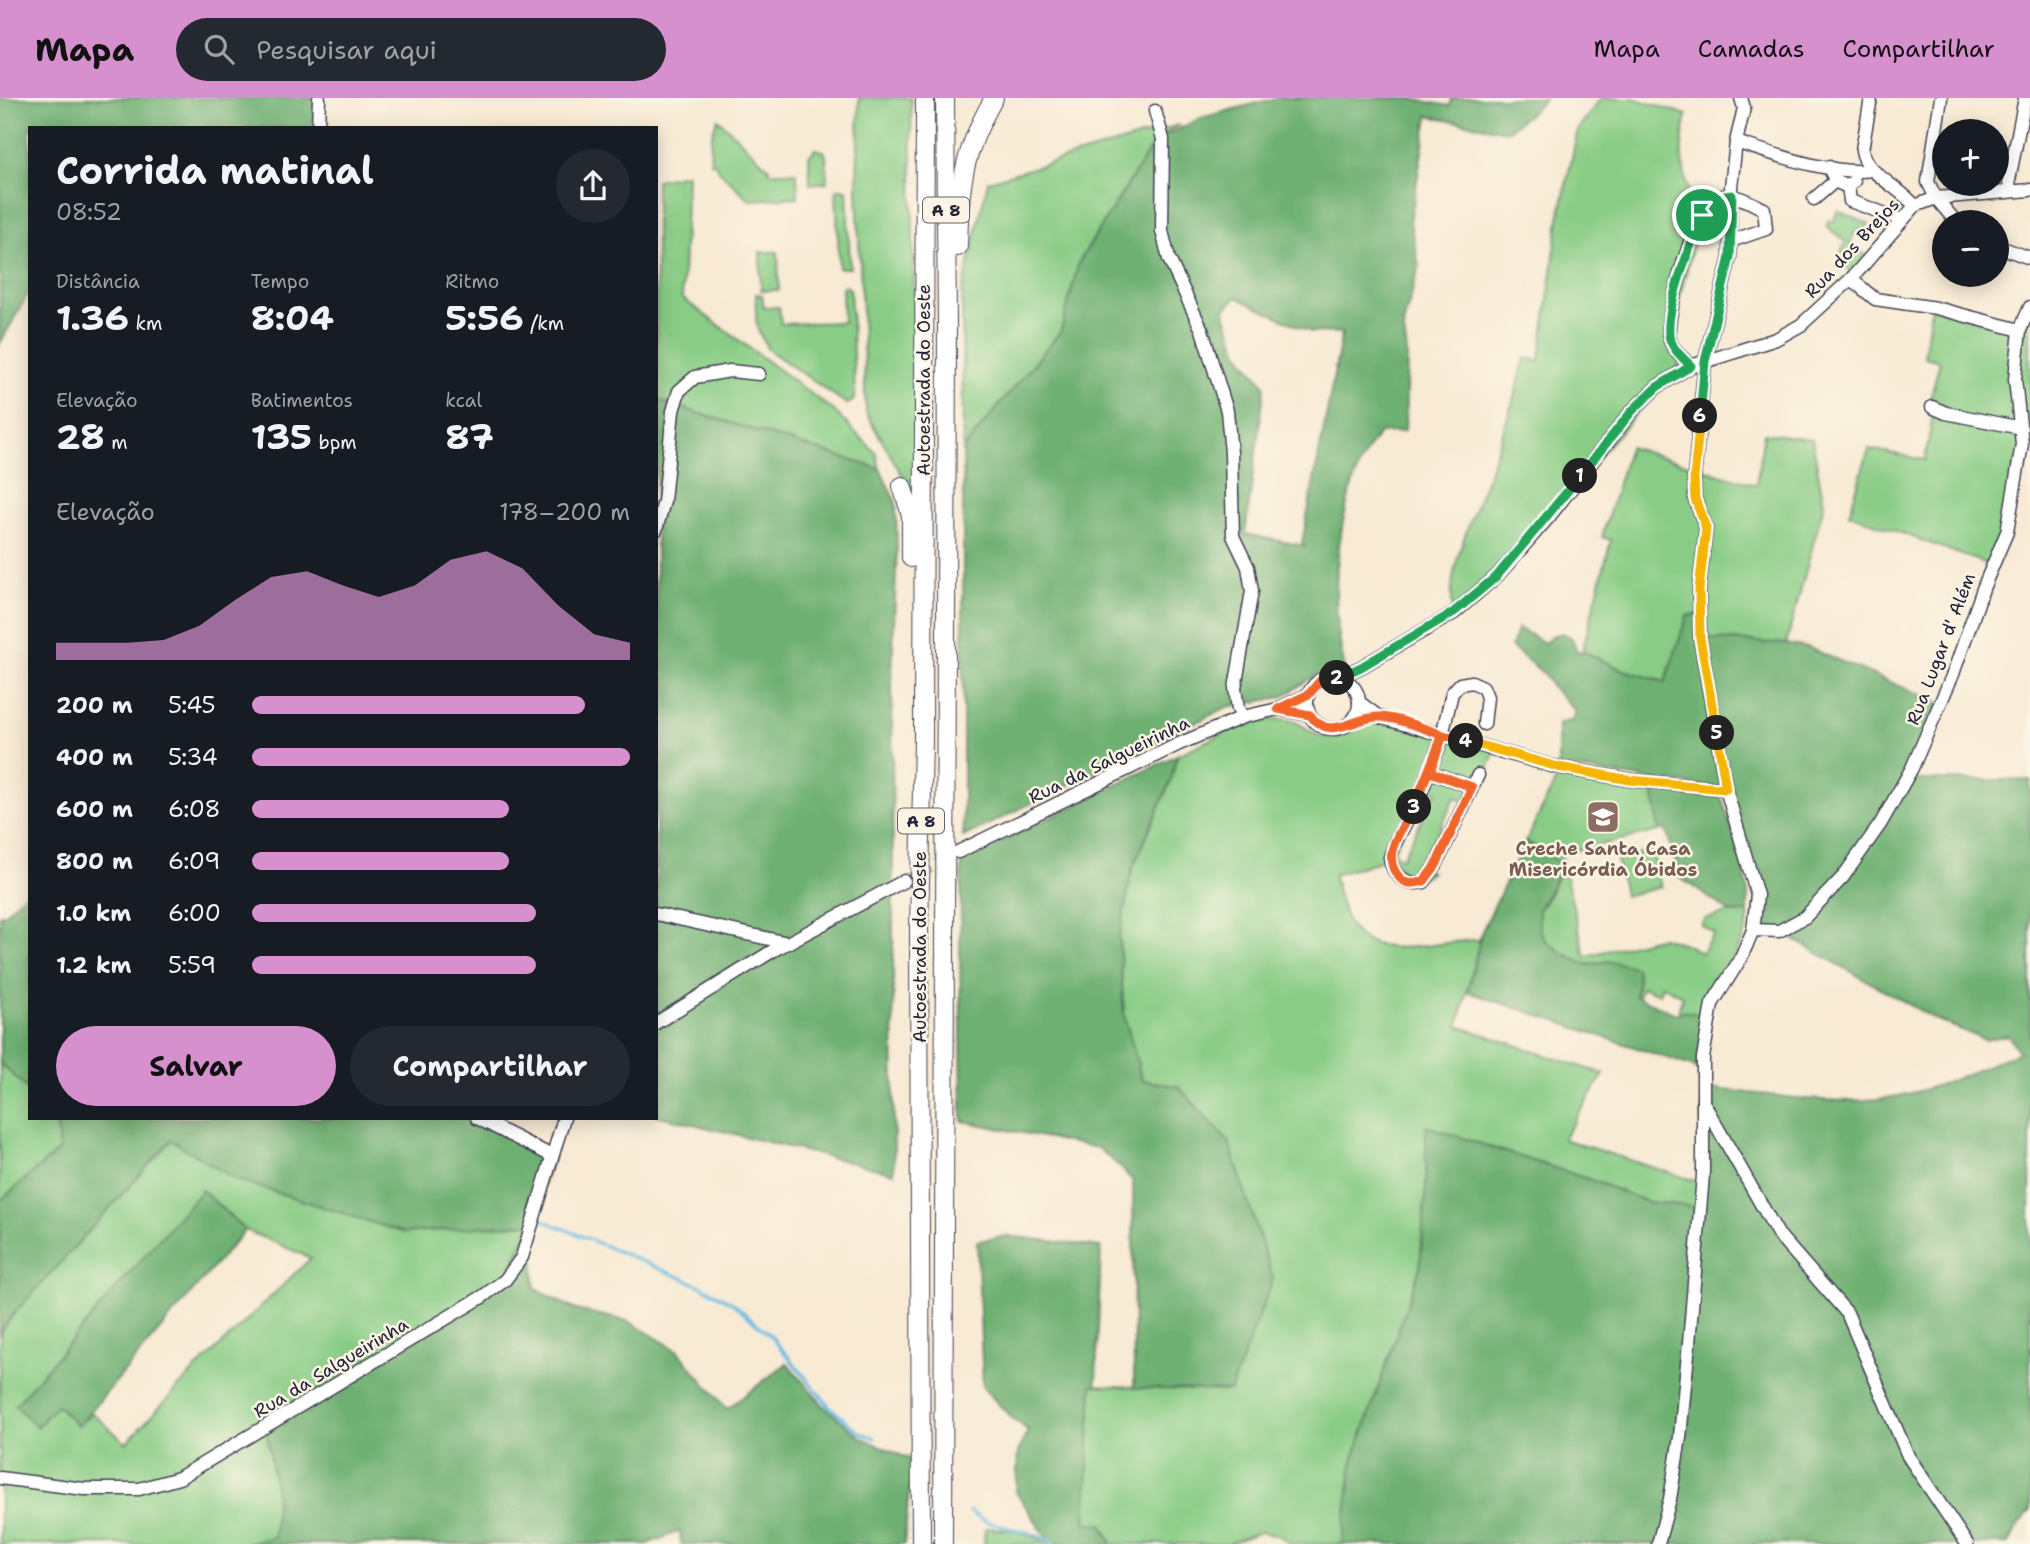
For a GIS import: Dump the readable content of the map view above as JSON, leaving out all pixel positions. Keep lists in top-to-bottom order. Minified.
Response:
{"streets":{"highway":["A 8","Autoestrada do Oeste"],"street":["Rua dos Brejos","Rua Lugar d' Além","Rua da Salgueirinha"]},"crossings":[["Rua dos Brejos","Rua da Salgueirinha"]],"places":{"school or university":["Creche Santa Casa Misericórdia Óbidos"]},"page":{"header":"Mapa","search":"Pesquisar aqui","nav":["Mapa","Camadas","Compartilhar"],"map_buttons":["+","−"],"heading":["Corrida matinal","08:52"],"stats":[["Distância","1.36 km"],["Tempo","8:04"],["Ritmo","5:56 /km"],["Elevação","28 m"],["Batimentos","135 bpm"],["kcal","87"]],"pins":["6","1","2","5","4","3"],"chart":["Elevação","178–200 m"],"list":[{"name":"200 m","note":"5:45"},{"name":"400 m","note":"5:34"},{"name":"600 m","note":"6:08"},{"name":"800 m","note":"6:09"},{"name":"1.0 km","note":"6:00"},{"name":"1.2 km","note":"5:59"}],"buttons":["Salvar","Compartilhar"]}}
